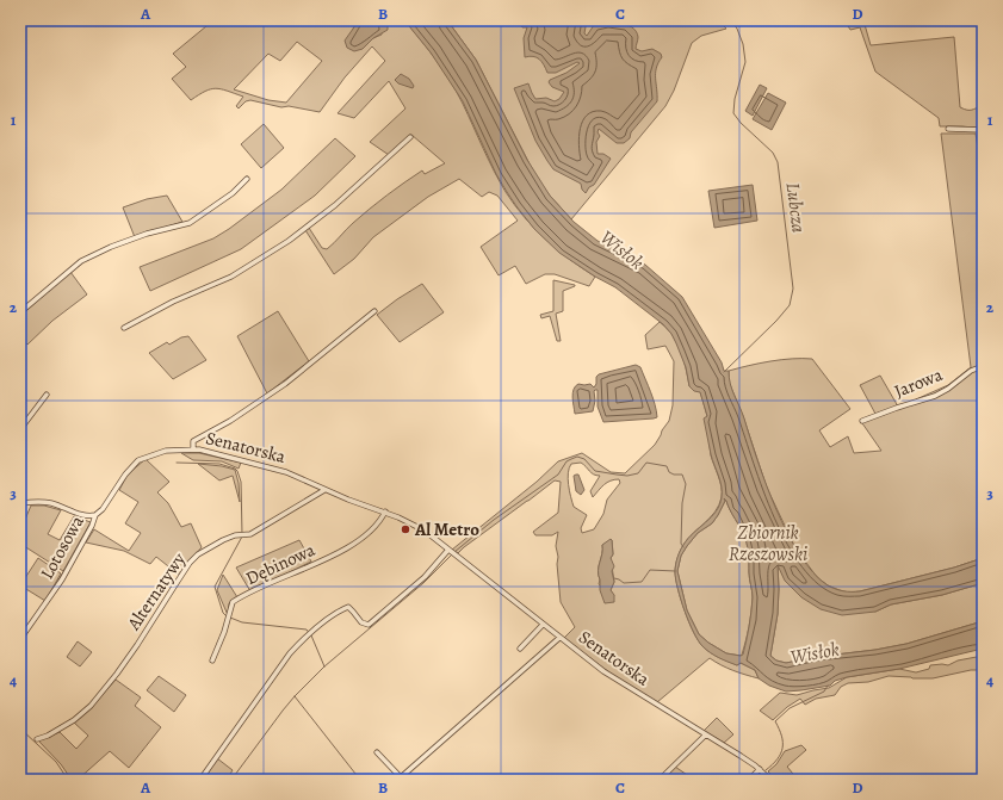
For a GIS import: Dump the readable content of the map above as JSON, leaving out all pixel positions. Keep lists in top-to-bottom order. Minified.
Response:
{"streets":{"street":["Jarowa","Senatorska","Lotosowa","Dębinowa","Alternatywy"]},"crossings":[["Senatorska","Lotosowa"],["Senatorska","Dębinowa"],["Senatorska","Alternatywy"]],"water":["Lubcza","Wisłok","Zbiornik Rzeszowski"],"places":["Al Metro"],"grid":{"columns":["A","B","C","D"],"rows":["1","2","3","4"]}}
